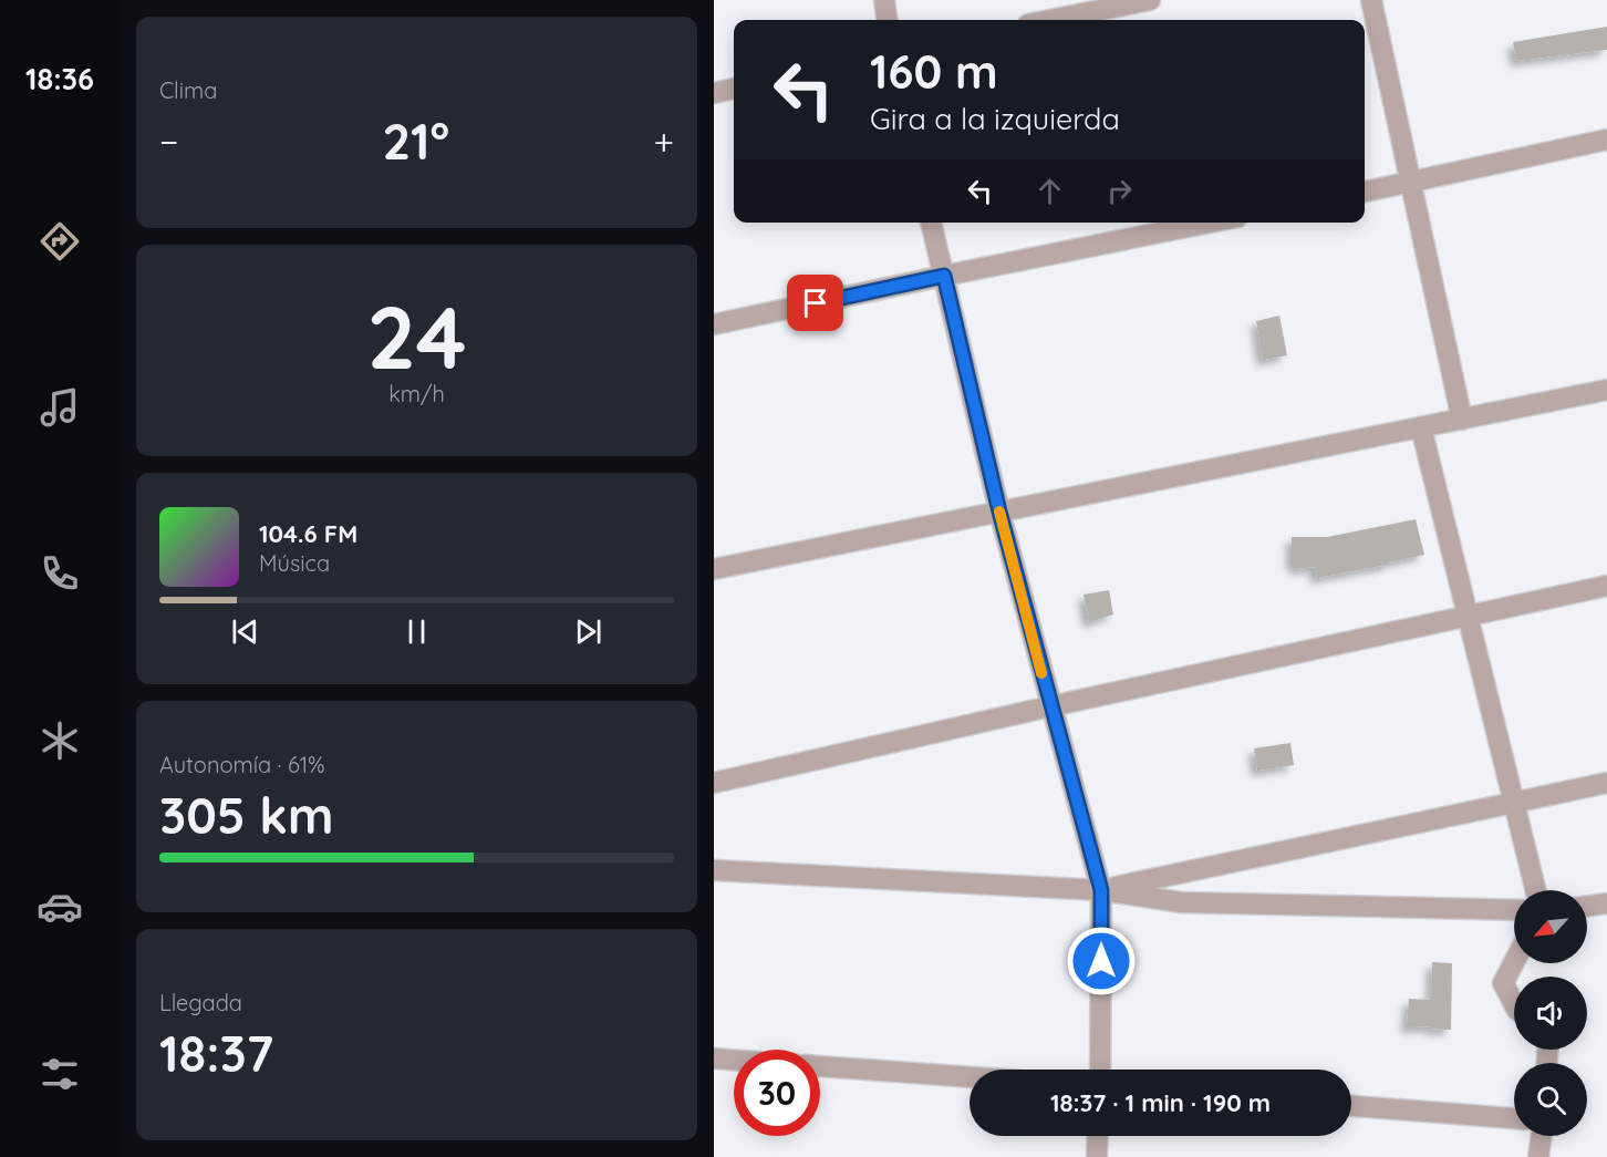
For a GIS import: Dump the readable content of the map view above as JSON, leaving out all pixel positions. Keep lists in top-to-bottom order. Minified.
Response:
{"north":"bottom left","page":{"tabs":"18:36","tile":["Clima",["24","km/h"],["Autonomía · 61%","305 km"],["Llegada","18:37"]],"turn":["160 m","Gira a la izquierda"],"heat":["−","21°","+"],"song":["104.6 FM","Música"],"limit":"30","trip":"18:37 · 1 min · 190 m"}}
